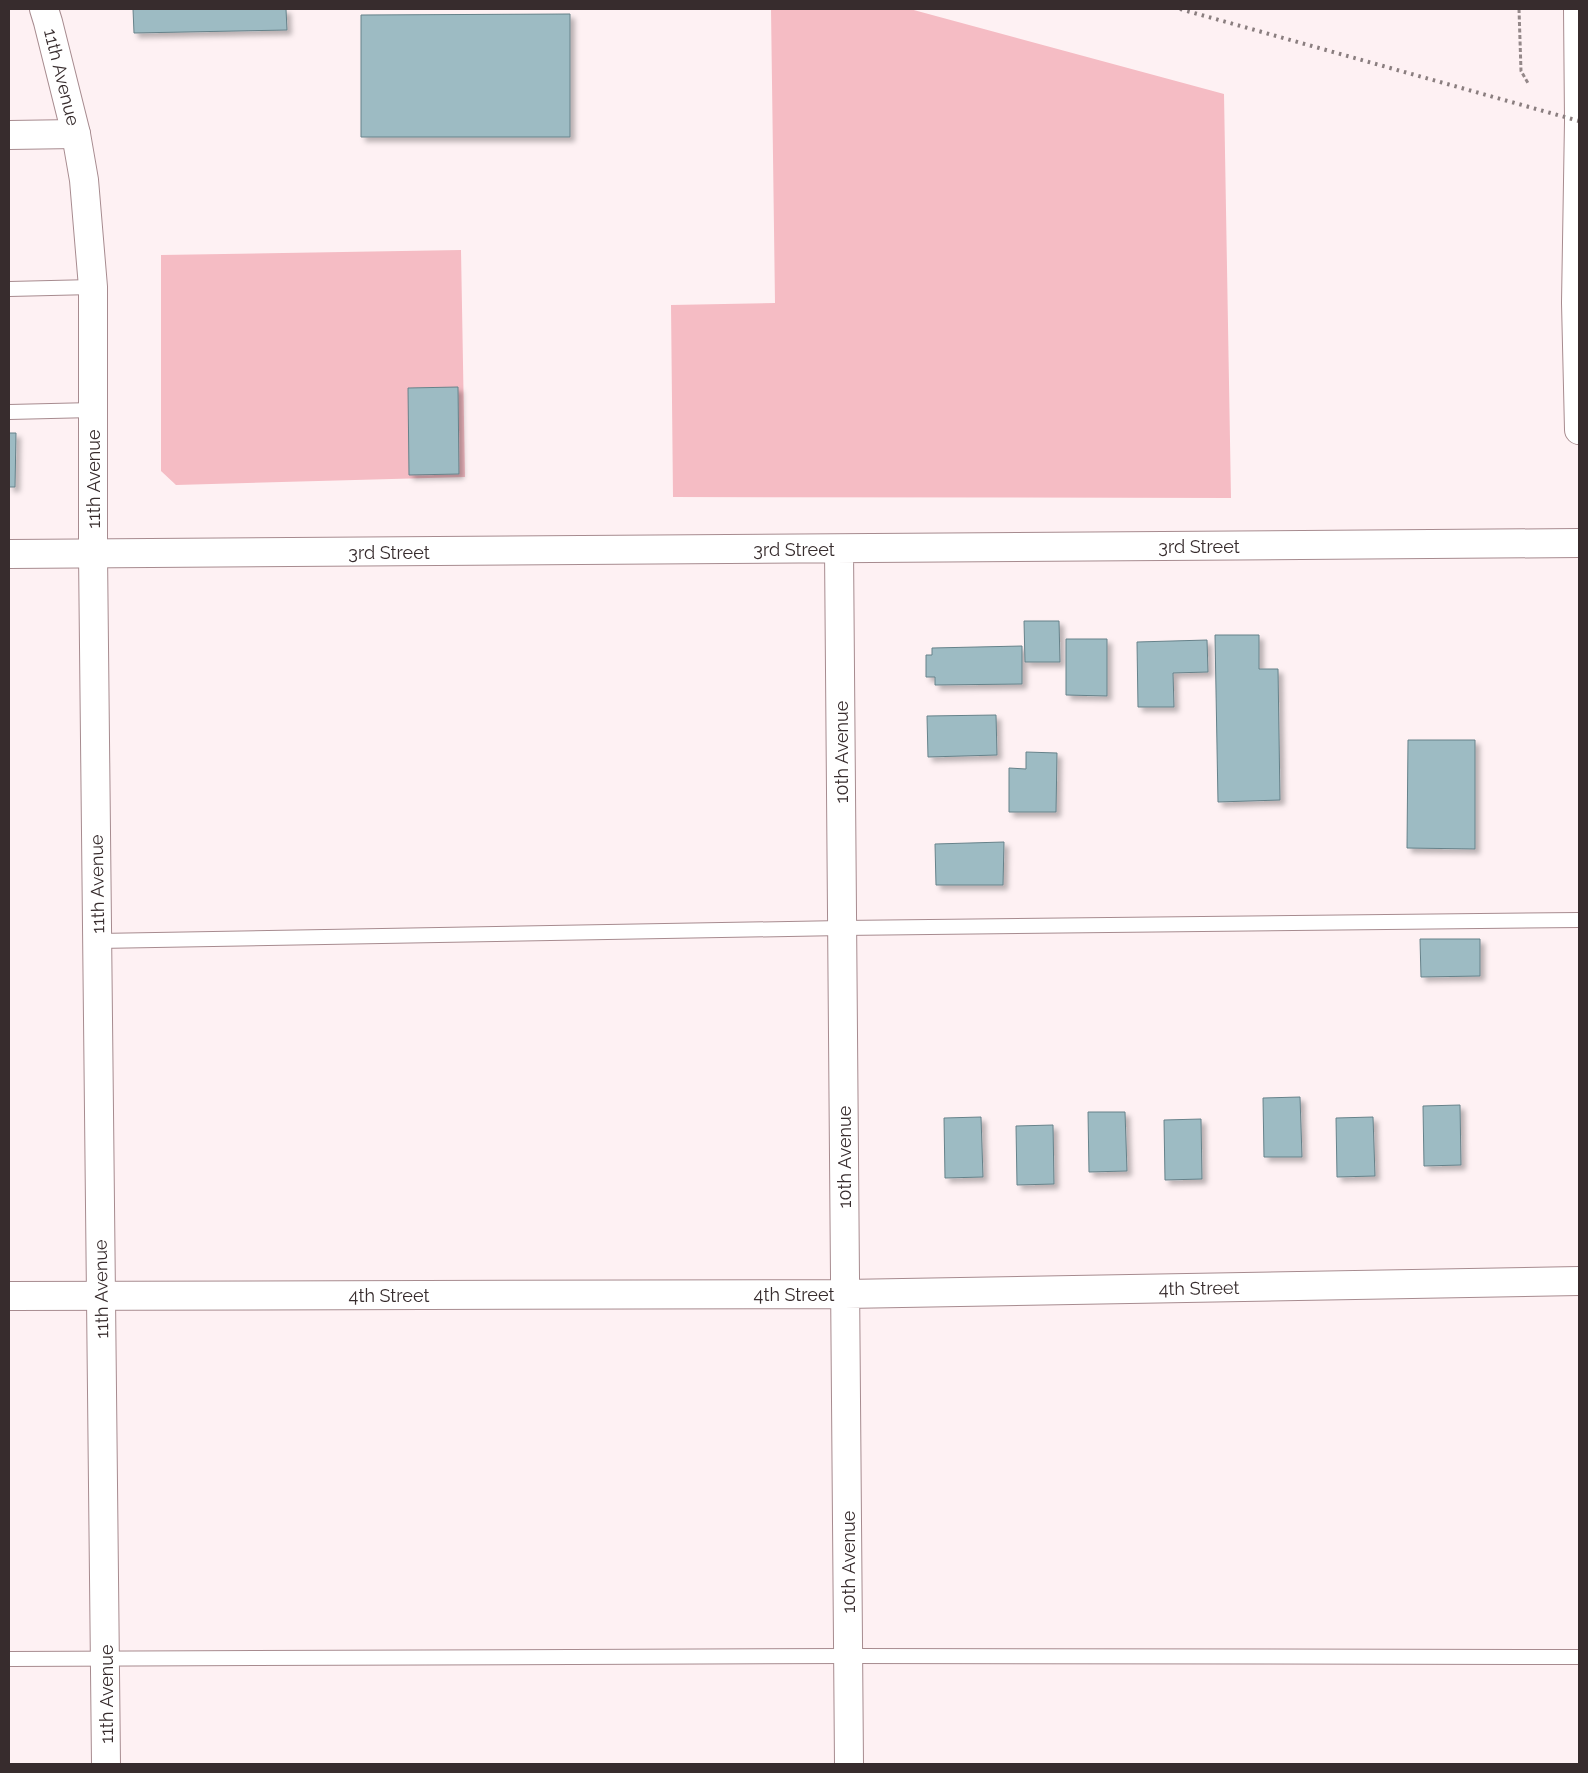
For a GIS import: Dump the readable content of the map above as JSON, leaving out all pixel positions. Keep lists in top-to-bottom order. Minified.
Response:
{"streets":{"street":["11th Avenue","3rd Street","10th Avenue","4th Street"]},"crossings":[["11th Avenue","3rd Street"],["11th Avenue","4th Street"],["3rd Street","10th Avenue"],["10th Avenue","4th Street"]]}
